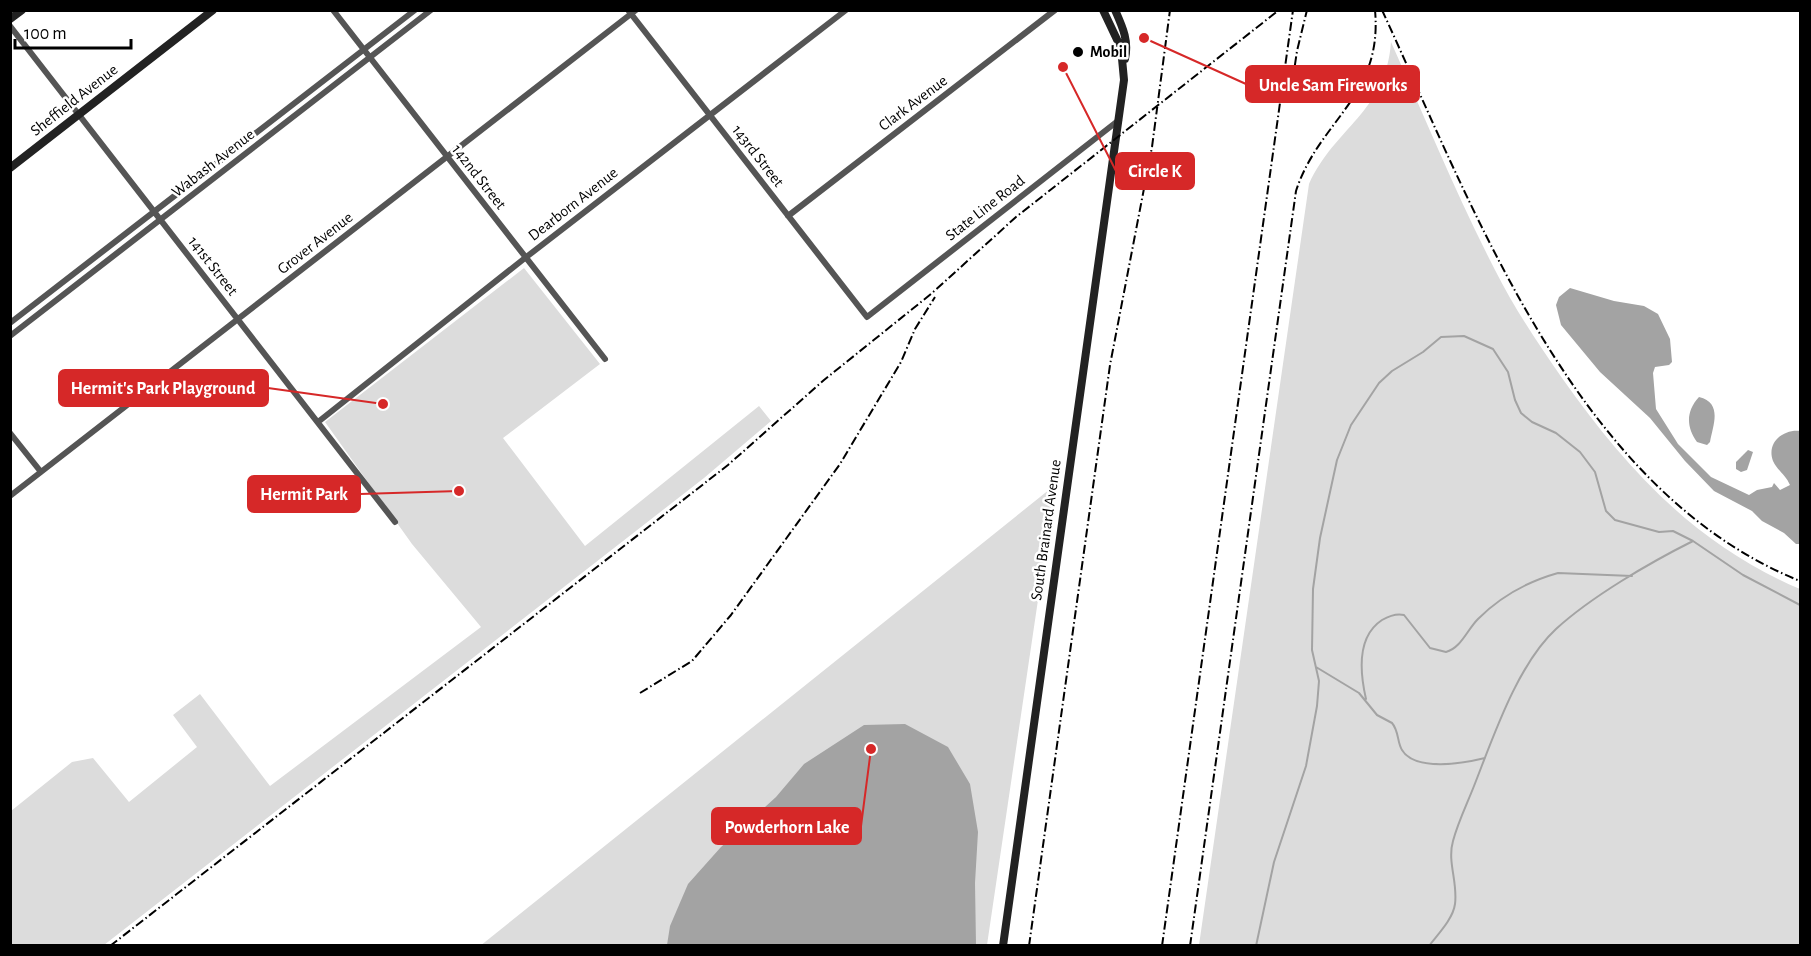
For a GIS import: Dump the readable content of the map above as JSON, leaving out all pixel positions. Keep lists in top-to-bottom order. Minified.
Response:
{"streets":{"main road":["Sheffield Avenue","South Brainard Avenue"],"street":["Clark Avenue","143rd Street","Wabash Avenue","142nd Street","Dearborn Avenue","State Line Road","Grover Avenue","141st Street"]},"crossings":[["Sheffield Avenue","141st Street"],["Clark Avenue","143rd Street"],["143rd Street","Dearborn Avenue"],["143rd Street","State Line Road"],["143rd Street","Grover Avenue"],["Wabash Avenue","142nd Street"],["Wabash Avenue","141st Street"],["142nd Street","Dearborn Avenue"],["142nd Street","Grover Avenue"],["Dearborn Avenue","141st Street"],["State Line Road","South Brainard Avenue"],["Grover Avenue","141st Street"]],"places":["Uncle Sam Fireworks","Mobil","Circle K","Hermit's Park Playground","Hermit Park","Powderhorn Lake"],"scale_bar":"100 m"}
